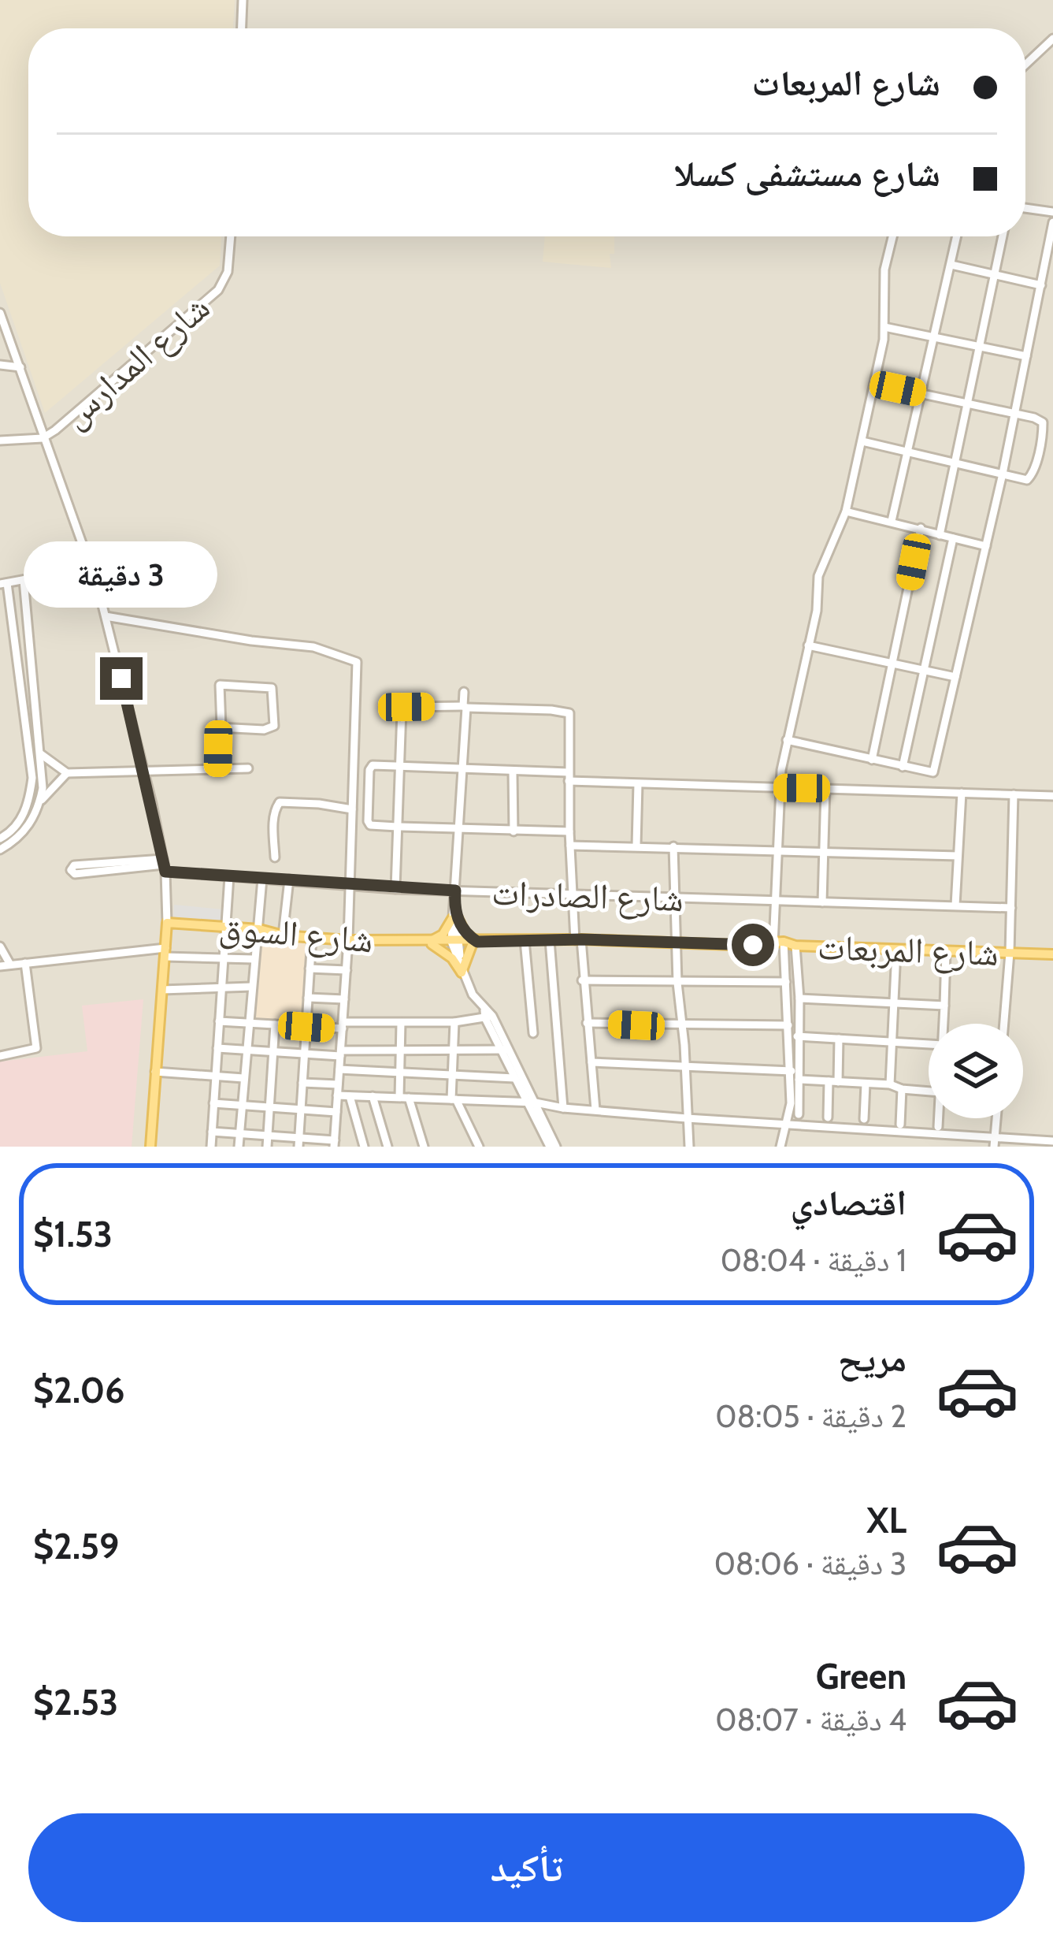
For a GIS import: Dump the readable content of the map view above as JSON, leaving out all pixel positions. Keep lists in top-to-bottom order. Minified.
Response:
{"streets":{"main road":["شارع السوق","شارع المربعات"],"street":["شارع المدارس","شارع الصادرات"]},"crossings":[["شارع السوق","شارع المربعات"]],"page":{"banner":["شارع المربعات","شارع مستشفى كسلا"],"bubble":"3 دقيقة","list":[{"name":"اقتصادي","note":"1 دقيقة · 08:04","value":"$1.53"},{"name":"مريح","note":"2 دقيقة · 08:05","value":"$2.06"},{"name":"XL","note":"3 دقيقة · 08:06","value":"$2.59"},{"name":"Green","note":"4 دقيقة · 08:07","value":"$2.53"}],"buttons":"تأكيد"}}
